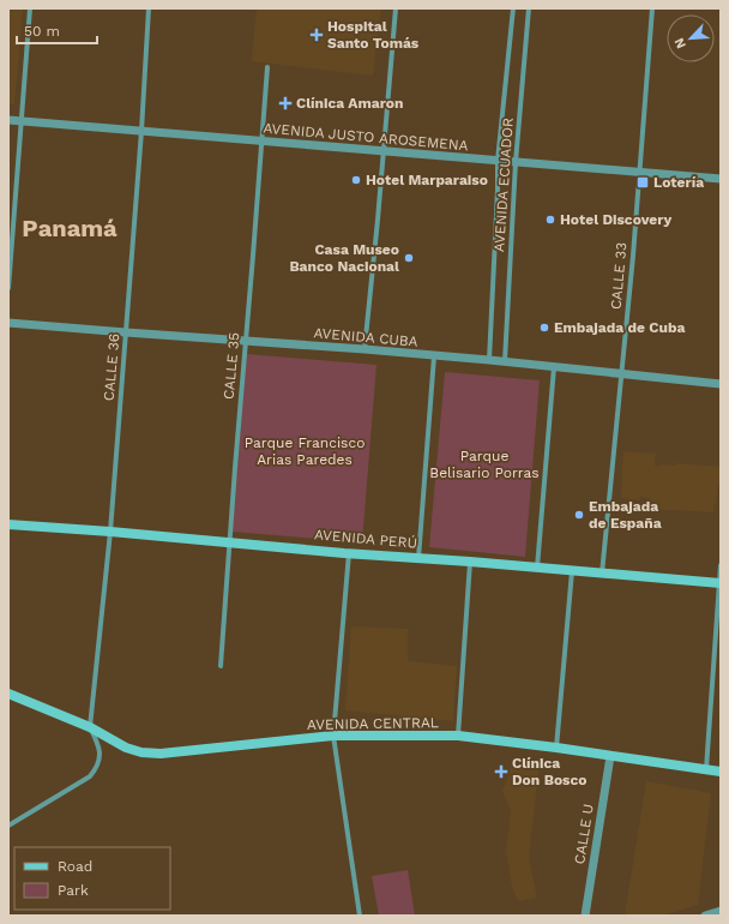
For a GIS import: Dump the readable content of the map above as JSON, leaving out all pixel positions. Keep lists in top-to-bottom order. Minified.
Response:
{"streets":{"main road":["AVENIDA PERÚ","AVENIDA CENTRAL"],"street":["AVENIDA JUSTO AROSEMENA","AVENIDA ECUADOR","CALLE 33","AVENIDA CUBA","CALLE 35","CALLE 36","CALLE U"]},"crossings":[["AVENIDA JUSTO AROSEMENA","AVENIDA ECUADOR"],["AVENIDA JUSTO AROSEMENA","CALLE 33"],["AVENIDA JUSTO AROSEMENA","CALLE 35"],["AVENIDA JUSTO AROSEMENA","CALLE 36"],["AVENIDA ECUADOR","AVENIDA CUBA"],["CALLE 33","AVENIDA CUBA"],["CALLE 33","AVENIDA PERÚ"],["AVENIDA CUBA","CALLE 35"],["AVENIDA CUBA","CALLE 36"],["CALLE 35","AVENIDA PERÚ"],["CALLE 36","AVENIDA PERÚ"],["CALLE 36","AVENIDA CENTRAL"],["AVENIDA CENTRAL","CALLE U"]],"districts":["Panamá"],"parks":["Parque Francisco Arias Paredes","Parque Belisario Porras"],"places":{"health":["Hospital Santo Tomás","Clínica Amaron","Clínica Don Bosco"],"other":["Hotel Marparaiso","Hotel Discovery","Casa Museo Banco Nacional","Embajada de Cuba","Embajada de España"],"transit":["Lotería"]},"legend":["Road","Park"],"scale_bar":"50 m","north":"bottom left"}
